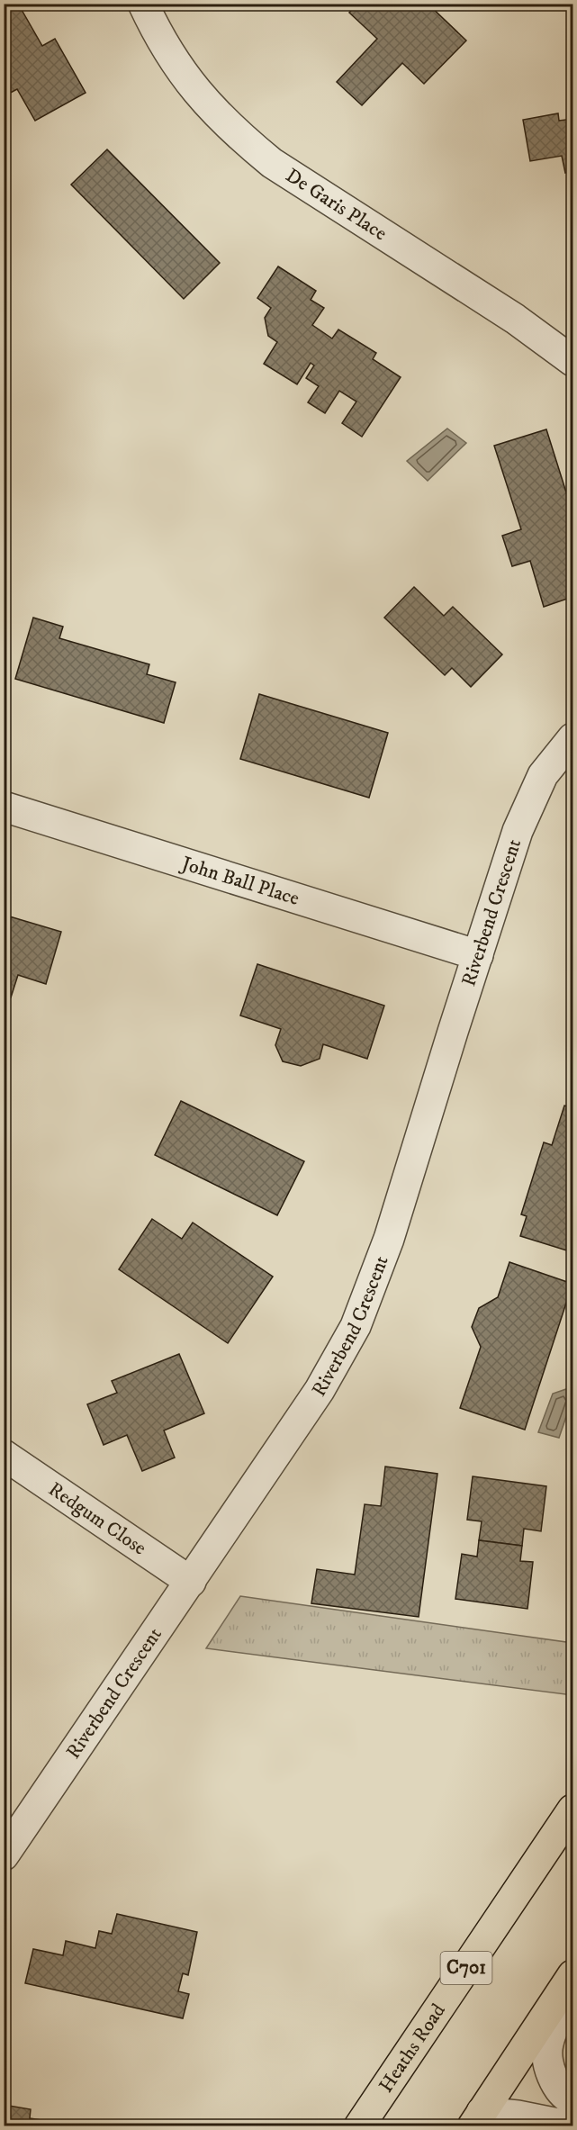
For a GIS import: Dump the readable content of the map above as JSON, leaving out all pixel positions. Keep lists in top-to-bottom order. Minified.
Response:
{"streets":{"main road":["C701","Heaths Road"],"street":["De Garis Place","John Ball Place","Riverbend Crescent","Redgum Close"]},"crossings":[["John Ball Place","Riverbend Crescent"],["Riverbend Crescent","Redgum Close"]]}
